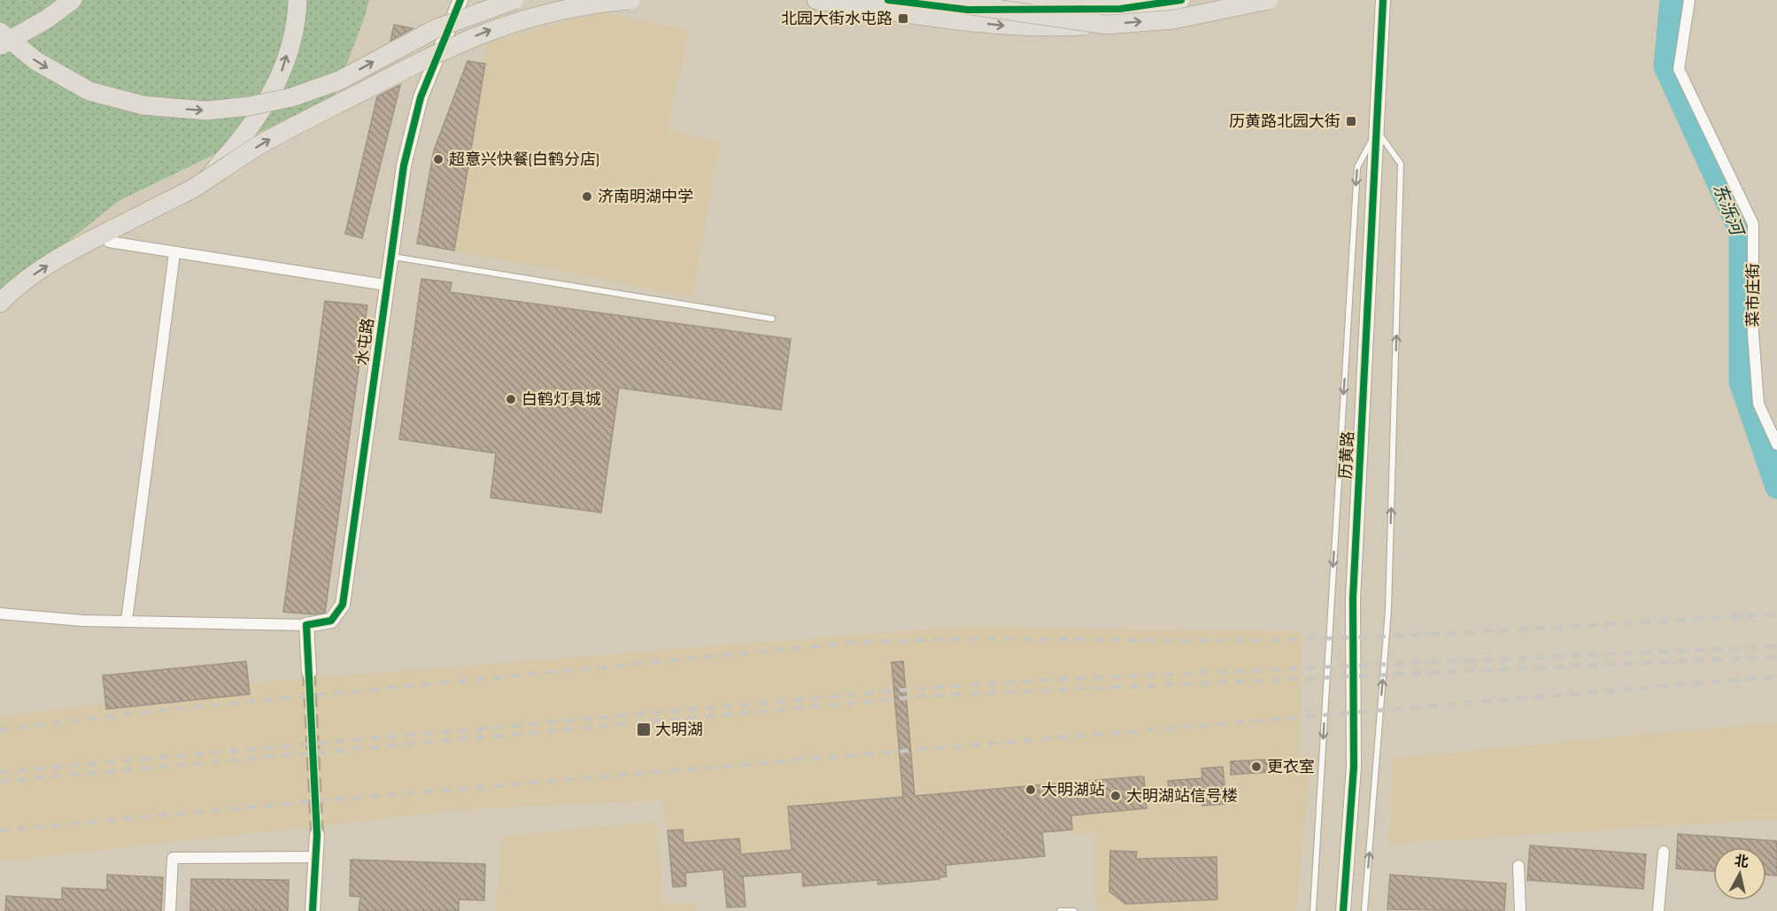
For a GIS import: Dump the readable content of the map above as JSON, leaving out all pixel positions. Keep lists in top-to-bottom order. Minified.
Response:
{"streets":{"street":["菜市庄街","水屯路","历黄路"]},"water":["东泺河"],"places":{"transit":["北园大街水屯路","历黄路北园大街","大明湖"],"other":["超意兴快餐(白鹤分店)","济南明湖中学","白鹤灯具城","更衣室","大明湖站","大明湖站信号楼"]},"north":"top"}
